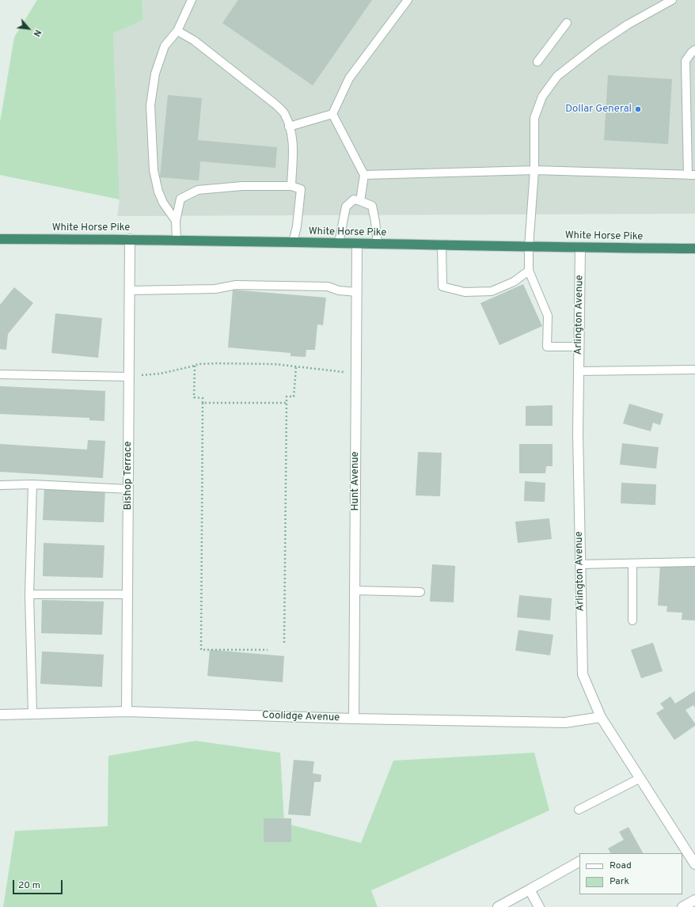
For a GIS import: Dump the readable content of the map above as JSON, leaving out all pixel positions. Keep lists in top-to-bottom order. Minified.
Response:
{"streets":{"highway":["White Horse Pike"],"street":["Arlington Avenue","Bishop Terrace","Hunt Avenue","Coolidge Avenue"]},"crossings":[["White Horse Pike","Arlington Avenue"],["White Horse Pike","Bishop Terrace"],["White Horse Pike","Hunt Avenue"],["Arlington Avenue","Coolidge Avenue"],["Bishop Terrace","Coolidge Avenue"],["Hunt Avenue","Coolidge Avenue"]],"places":["Dollar General"],"legend":["Road","Park"],"scale_bar":"20 m","north":"bottom right"}
